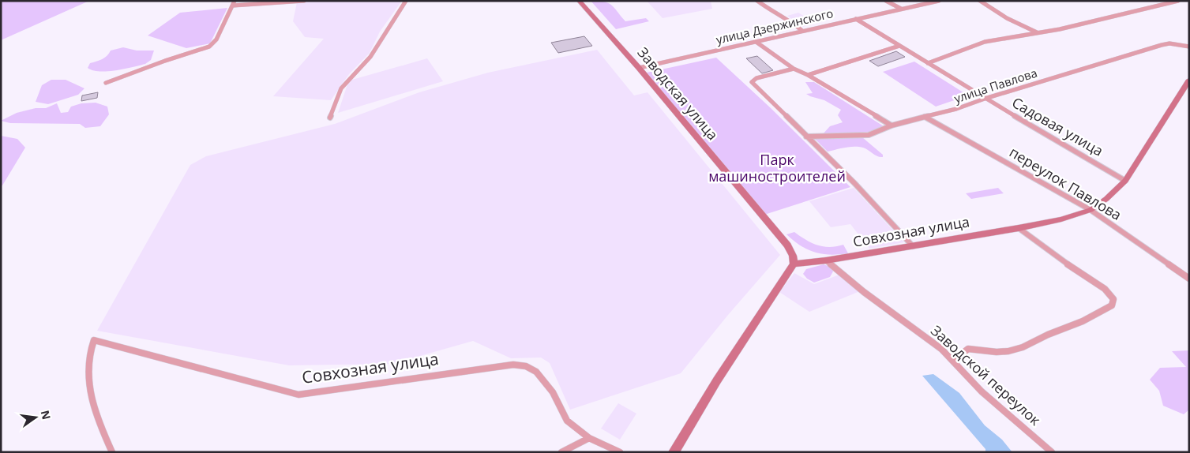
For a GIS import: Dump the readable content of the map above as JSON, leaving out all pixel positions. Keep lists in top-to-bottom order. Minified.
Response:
{"streets":{"street":["улица Дзержинского","улица Павлова","Заводская улица","Садовая улица","переулок Павлова","Совхозная улица","Заводской переулок"]},"crossings":[["улица Дзержинского","Заводская улица"],["улица Дзержинского","Садовая улица"],["улица Павлова","Садовая улица"],["улица Павлова","переулок Павлова"],["Заводская улица","Совхозная улица"],["Садовая улица","Совхозная улица"],["переулок Павлова","Совхозная улица"],["Совхозная улица","Заводской переулок"]],"parks":["Парк машиностроителей"],"north":"right"}
